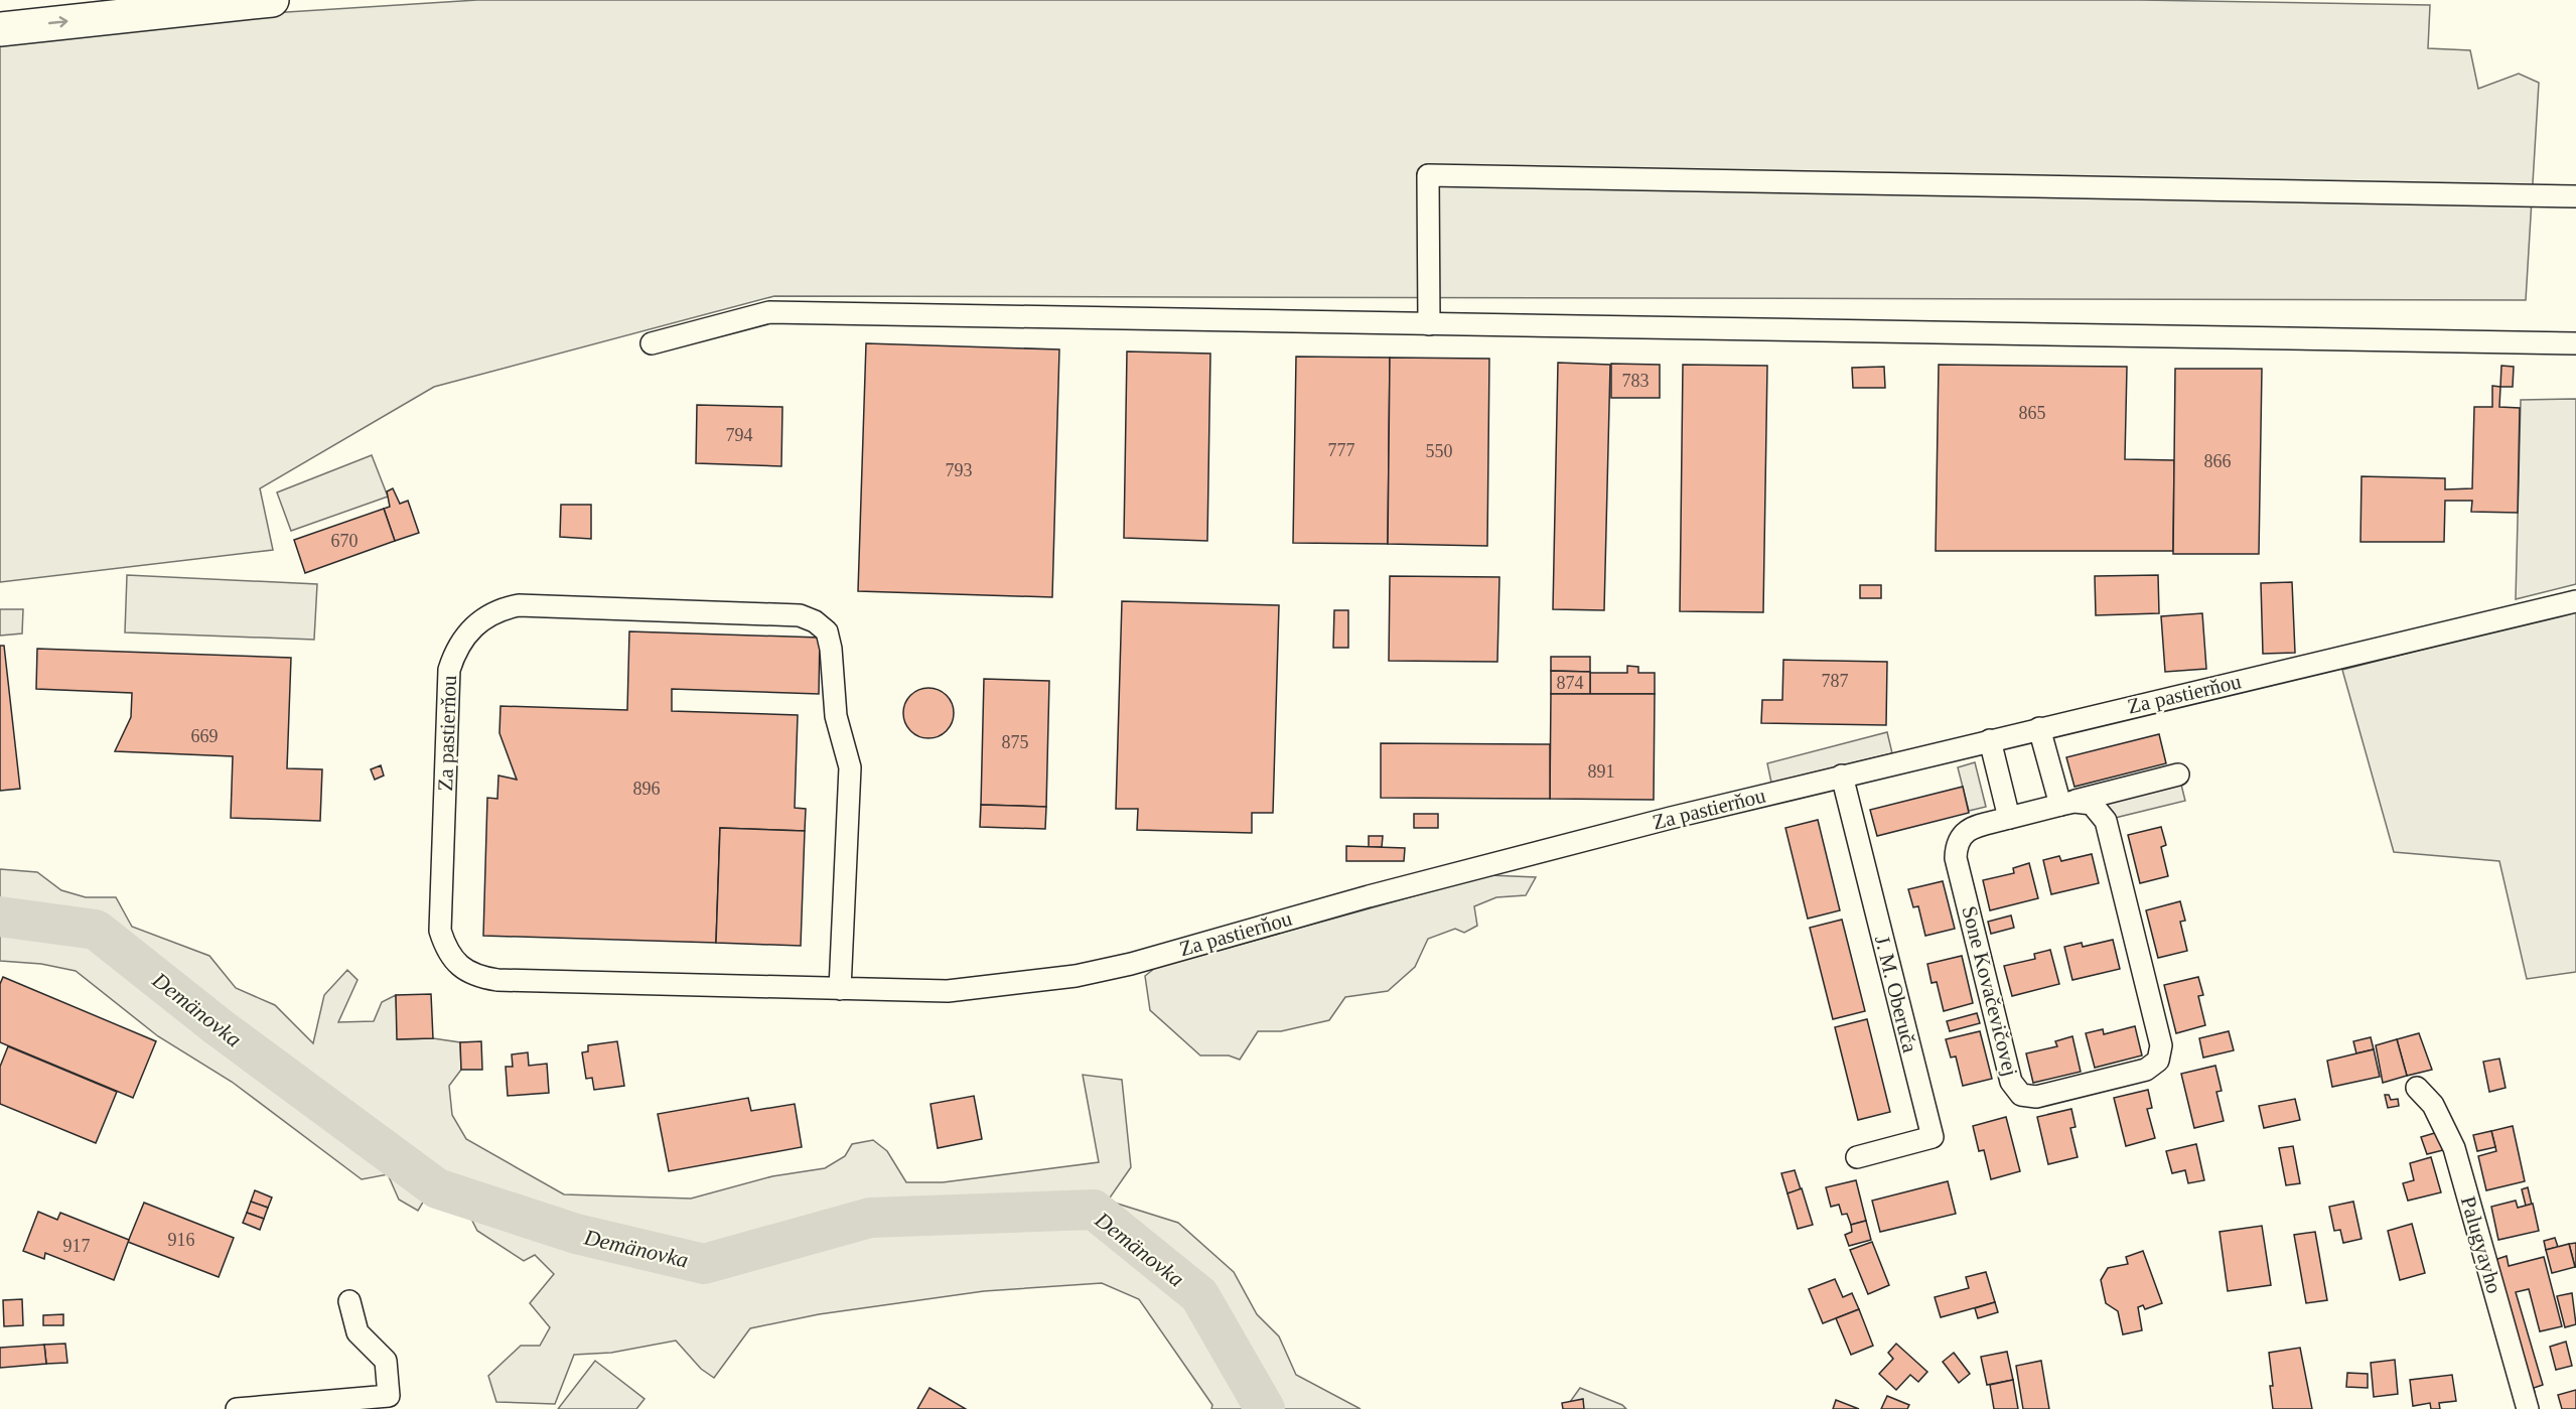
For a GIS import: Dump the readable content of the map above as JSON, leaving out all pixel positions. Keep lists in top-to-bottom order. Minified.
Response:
{"streets":{"street":["Za pastierňou","Sone Kovačevičovej","J. M. Oberuča","Palugyayho"]},"crossings":[["Za pastierňou","J. M. Oberuča"]],"water":["Demänovka"],"house_numbers":["783","865","794","777","550","866","793","670","787","874","669","875","891","896","916","917"]}
